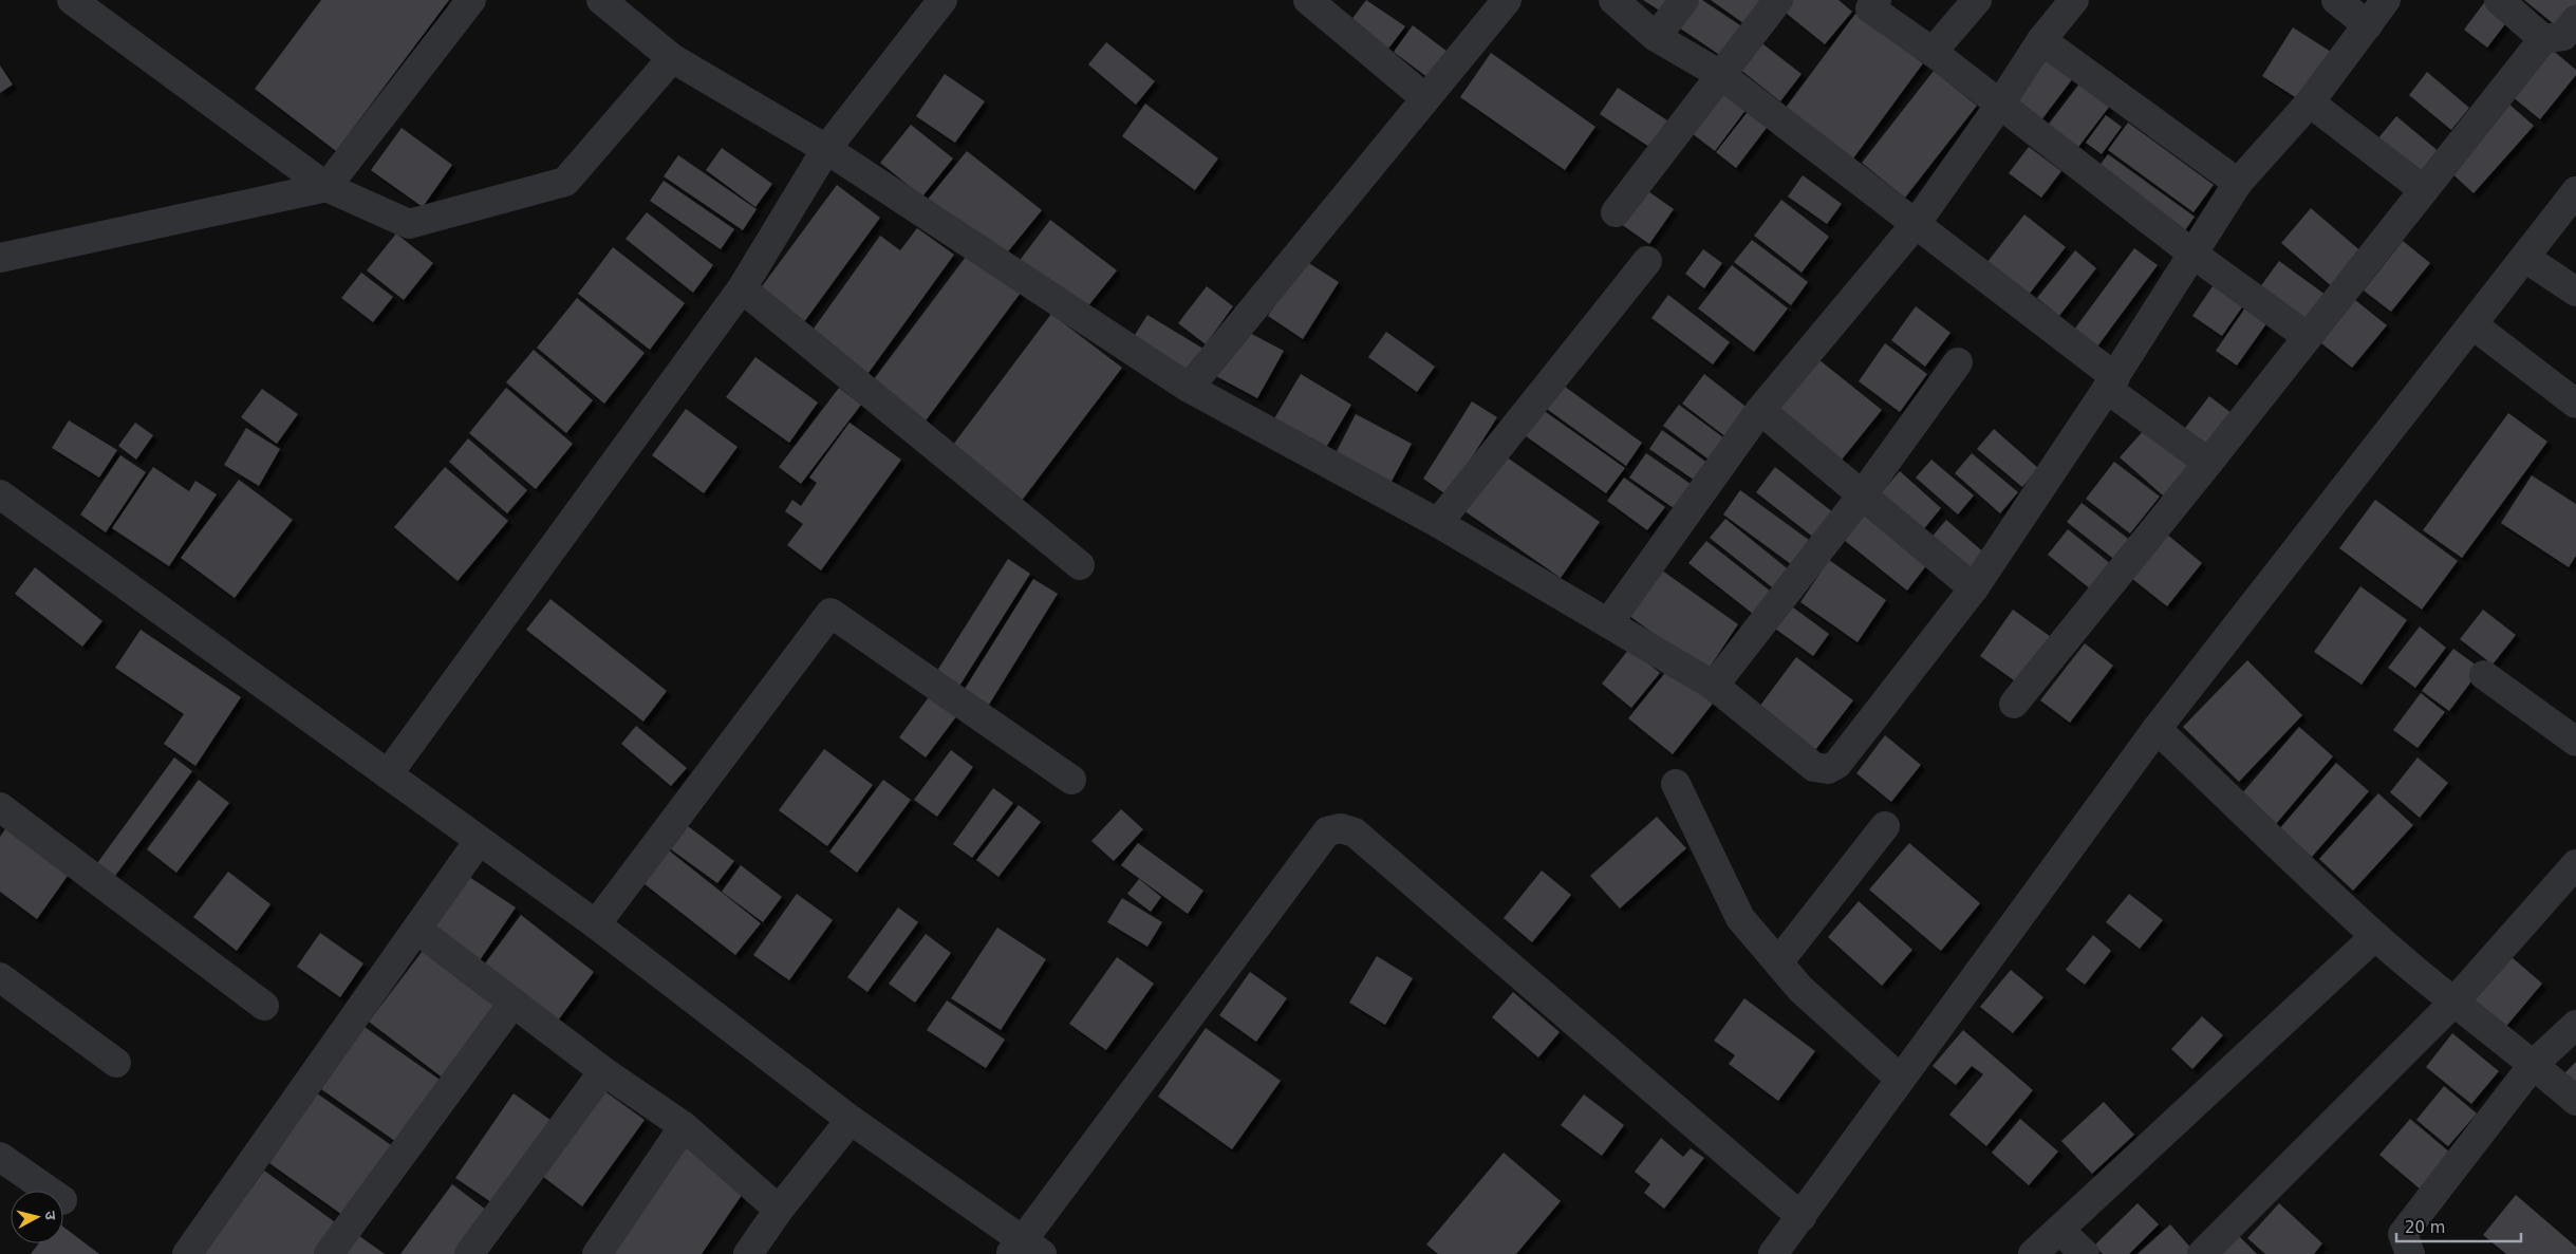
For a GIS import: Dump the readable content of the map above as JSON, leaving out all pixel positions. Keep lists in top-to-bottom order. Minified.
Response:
{"scale_bar":"20 m","north":"right"}
